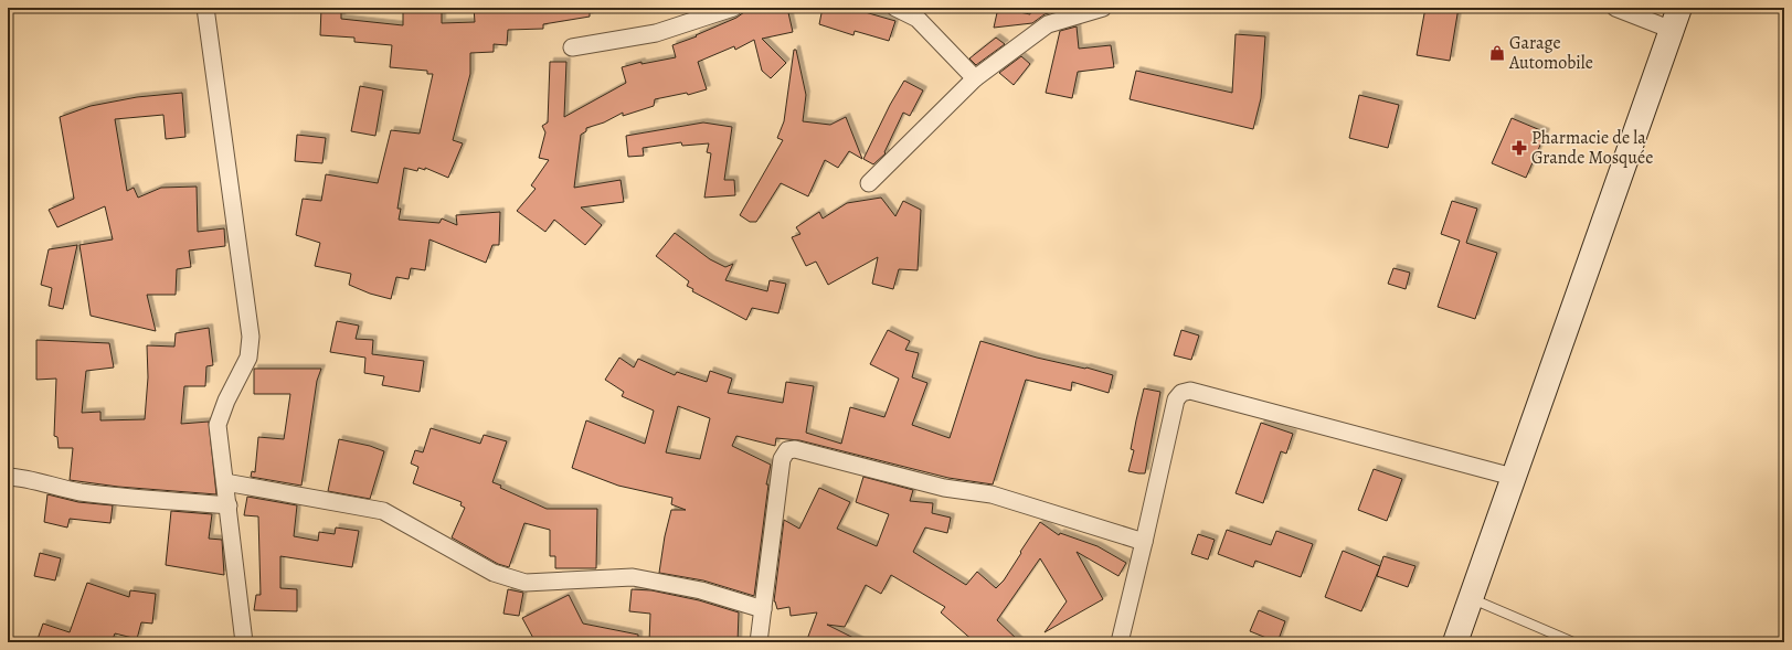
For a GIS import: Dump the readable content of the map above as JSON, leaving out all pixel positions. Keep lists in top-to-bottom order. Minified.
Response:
{"places":{"shop":["Garage Automobile"],"pharmacy":["Pharmacie de la Grande Mosquée"]}}
